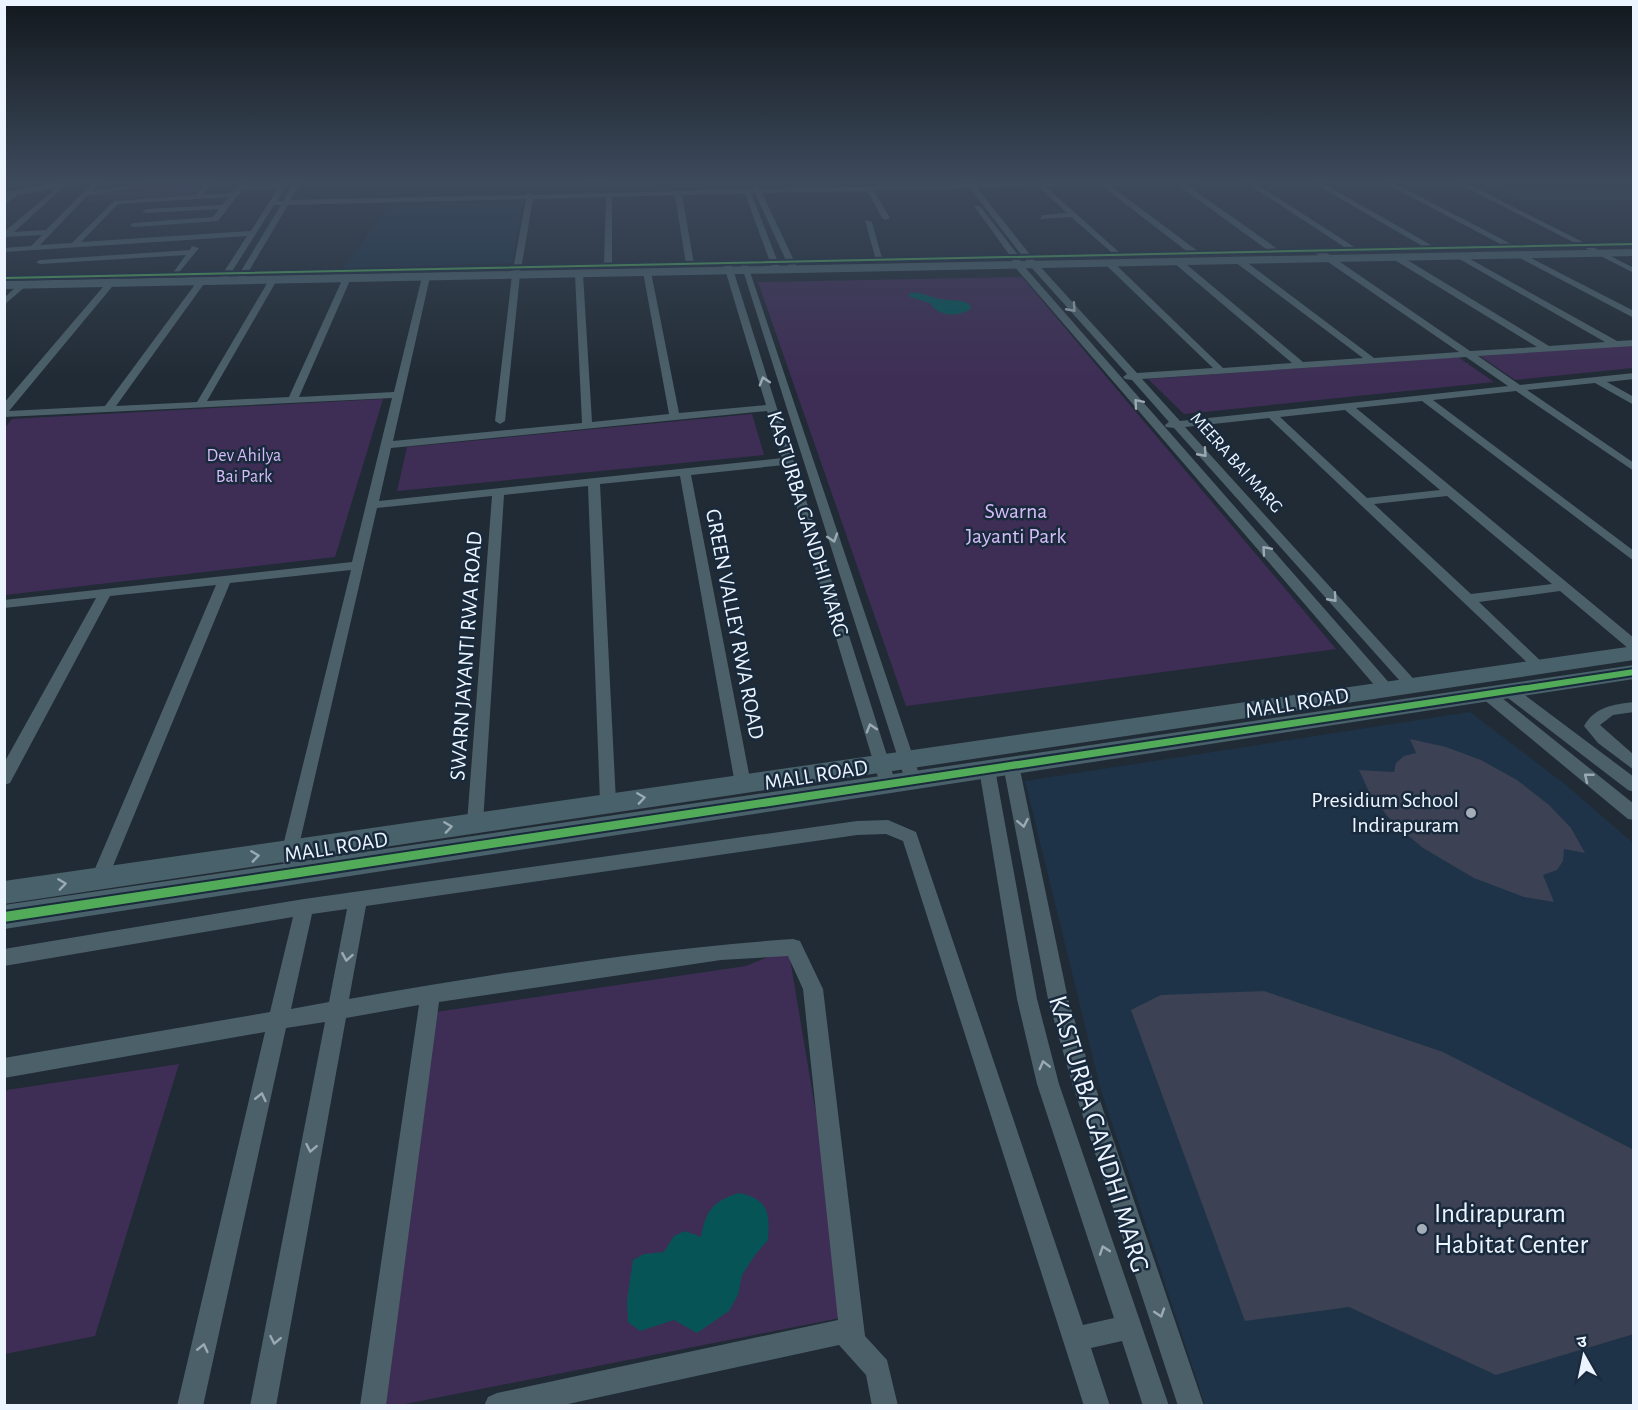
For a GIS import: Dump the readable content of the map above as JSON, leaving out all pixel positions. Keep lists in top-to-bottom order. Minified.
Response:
{"streets":{"street":["MEERA BAI MARG","KASTURBA GANDHI MARG","GREEN VALLEY RWA ROAD","SWARN JAYANTI RWA ROAD","MALL ROAD"]},"crossings":[["MEERA BAI MARG","MALL ROAD"],["KASTURBA GANDHI MARG","MALL ROAD"],["GREEN VALLEY RWA ROAD","MALL ROAD"],["SWARN JAYANTI RWA ROAD","MALL ROAD"]],"parks":["Dev Ahilya Bai Park","Swarna Jayanti Park"],"places":["Presidium School Indirapuram","Indirapuram Habitat Center"],"north":"top"}
